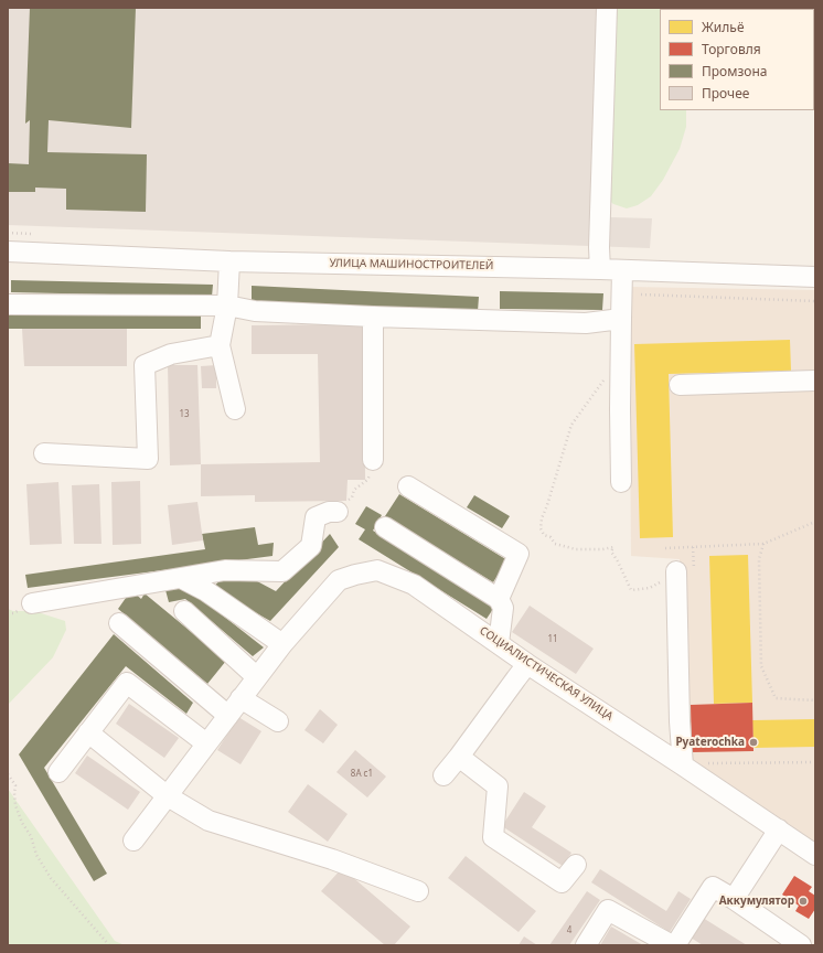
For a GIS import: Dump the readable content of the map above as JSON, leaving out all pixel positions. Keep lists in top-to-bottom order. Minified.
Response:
{"streets":{"street":["УЛИЦА МАШИНОСТРОИТЕЛЕЙ","СОЦИАЛИСТИЧЕСКАЯ УЛИЦА"]},"places":["Pyaterochka","Аккумулятор"],"house_numbers":["13","11","8А с1","4"],"legend":["Жильё","Торговля","Промзона","Прочее"]}
